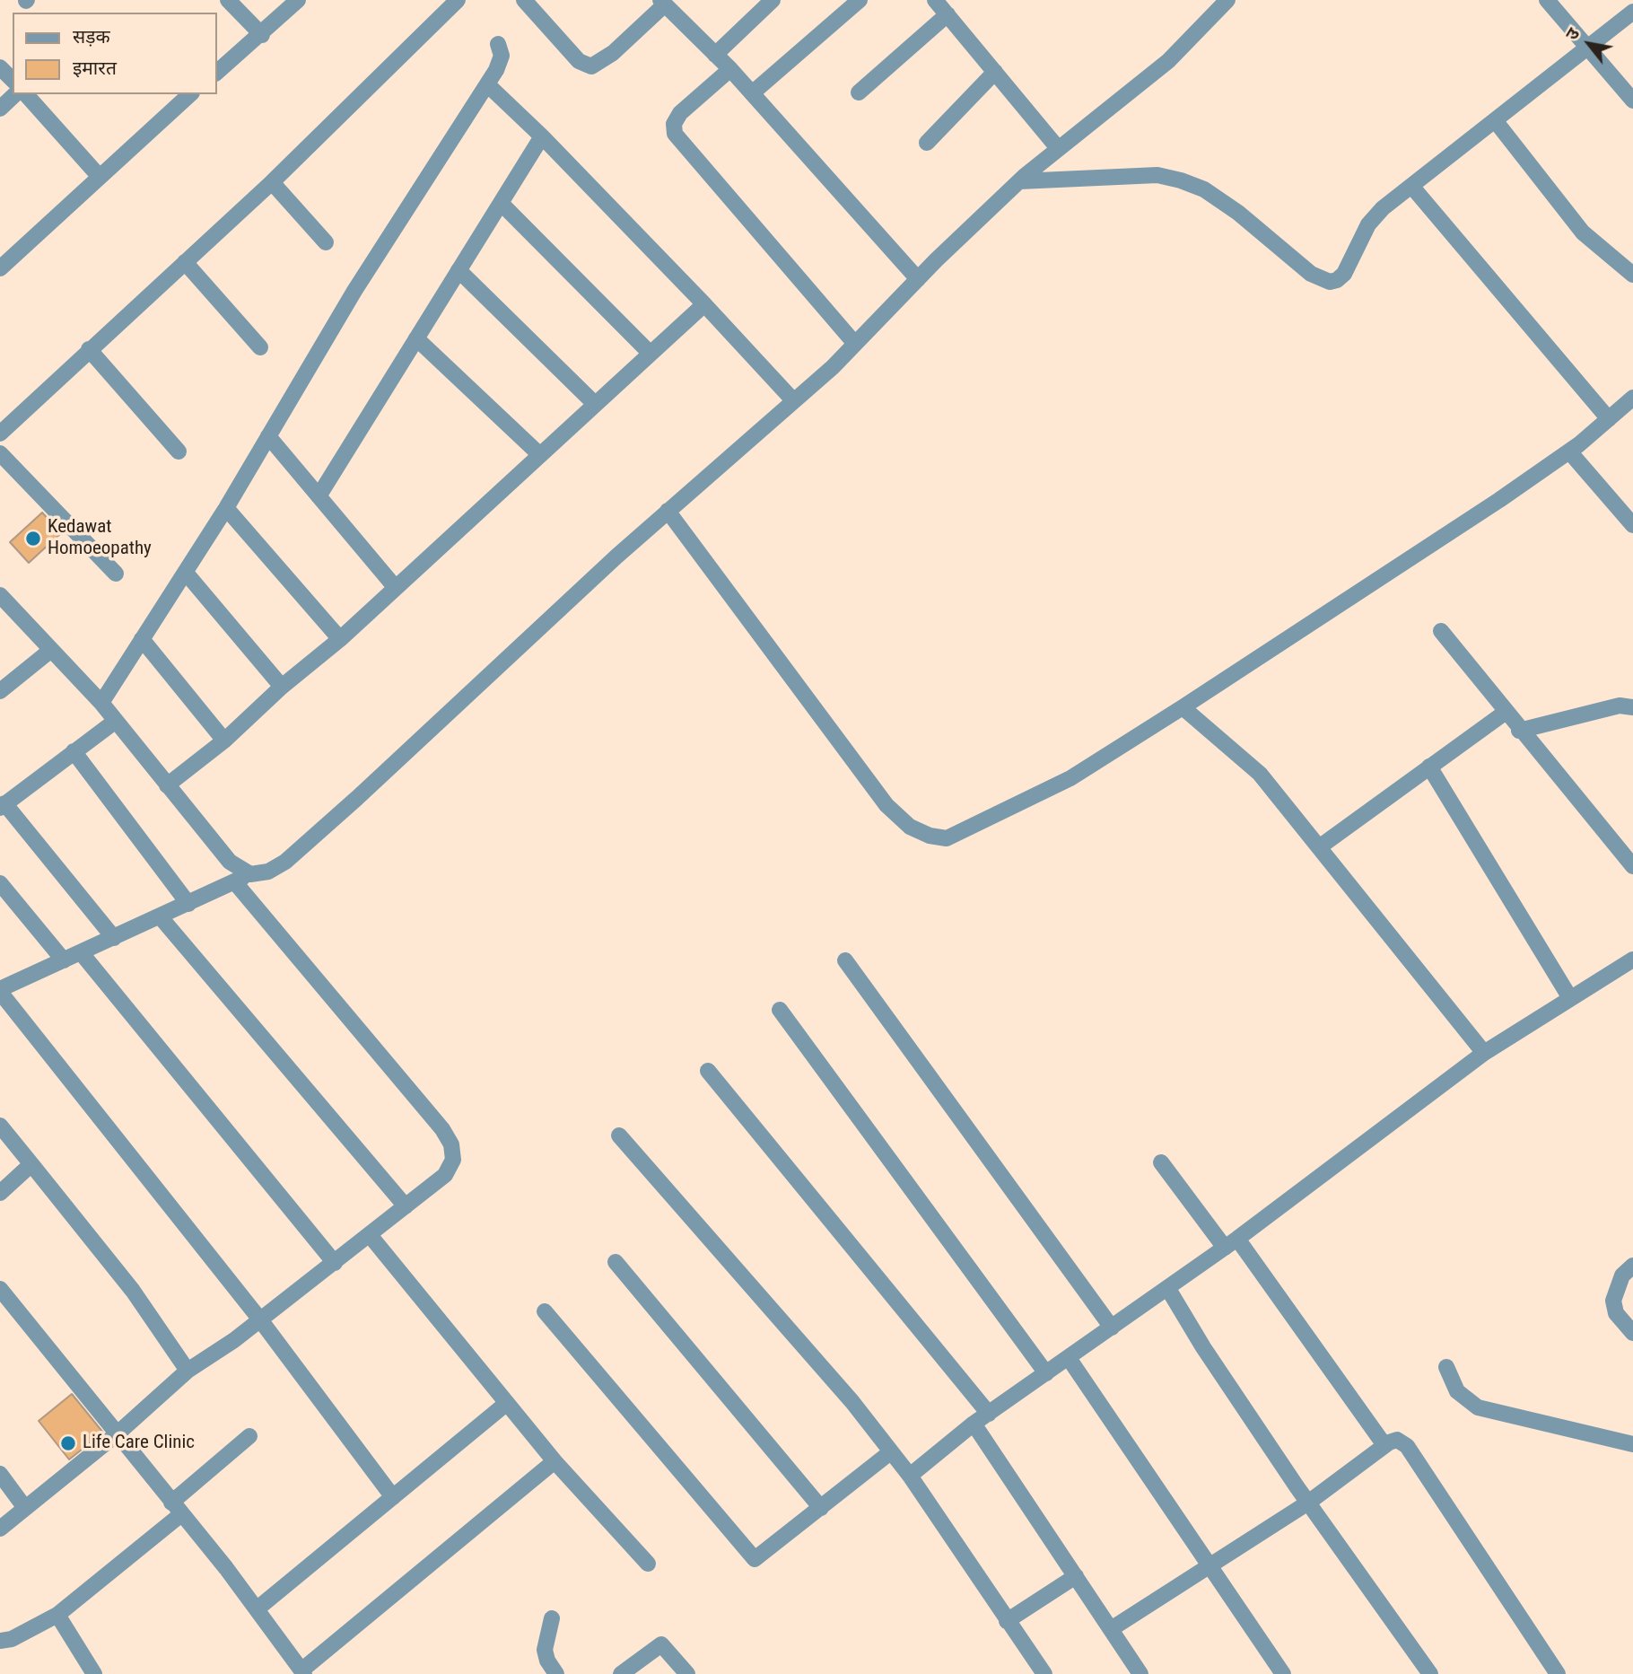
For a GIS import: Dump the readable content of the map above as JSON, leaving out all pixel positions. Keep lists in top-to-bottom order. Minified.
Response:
{"places":["Kedawat Homoeopathy","Life Care Clinic"],"legend":["सड़क","इमारत"],"north":"top left"}
